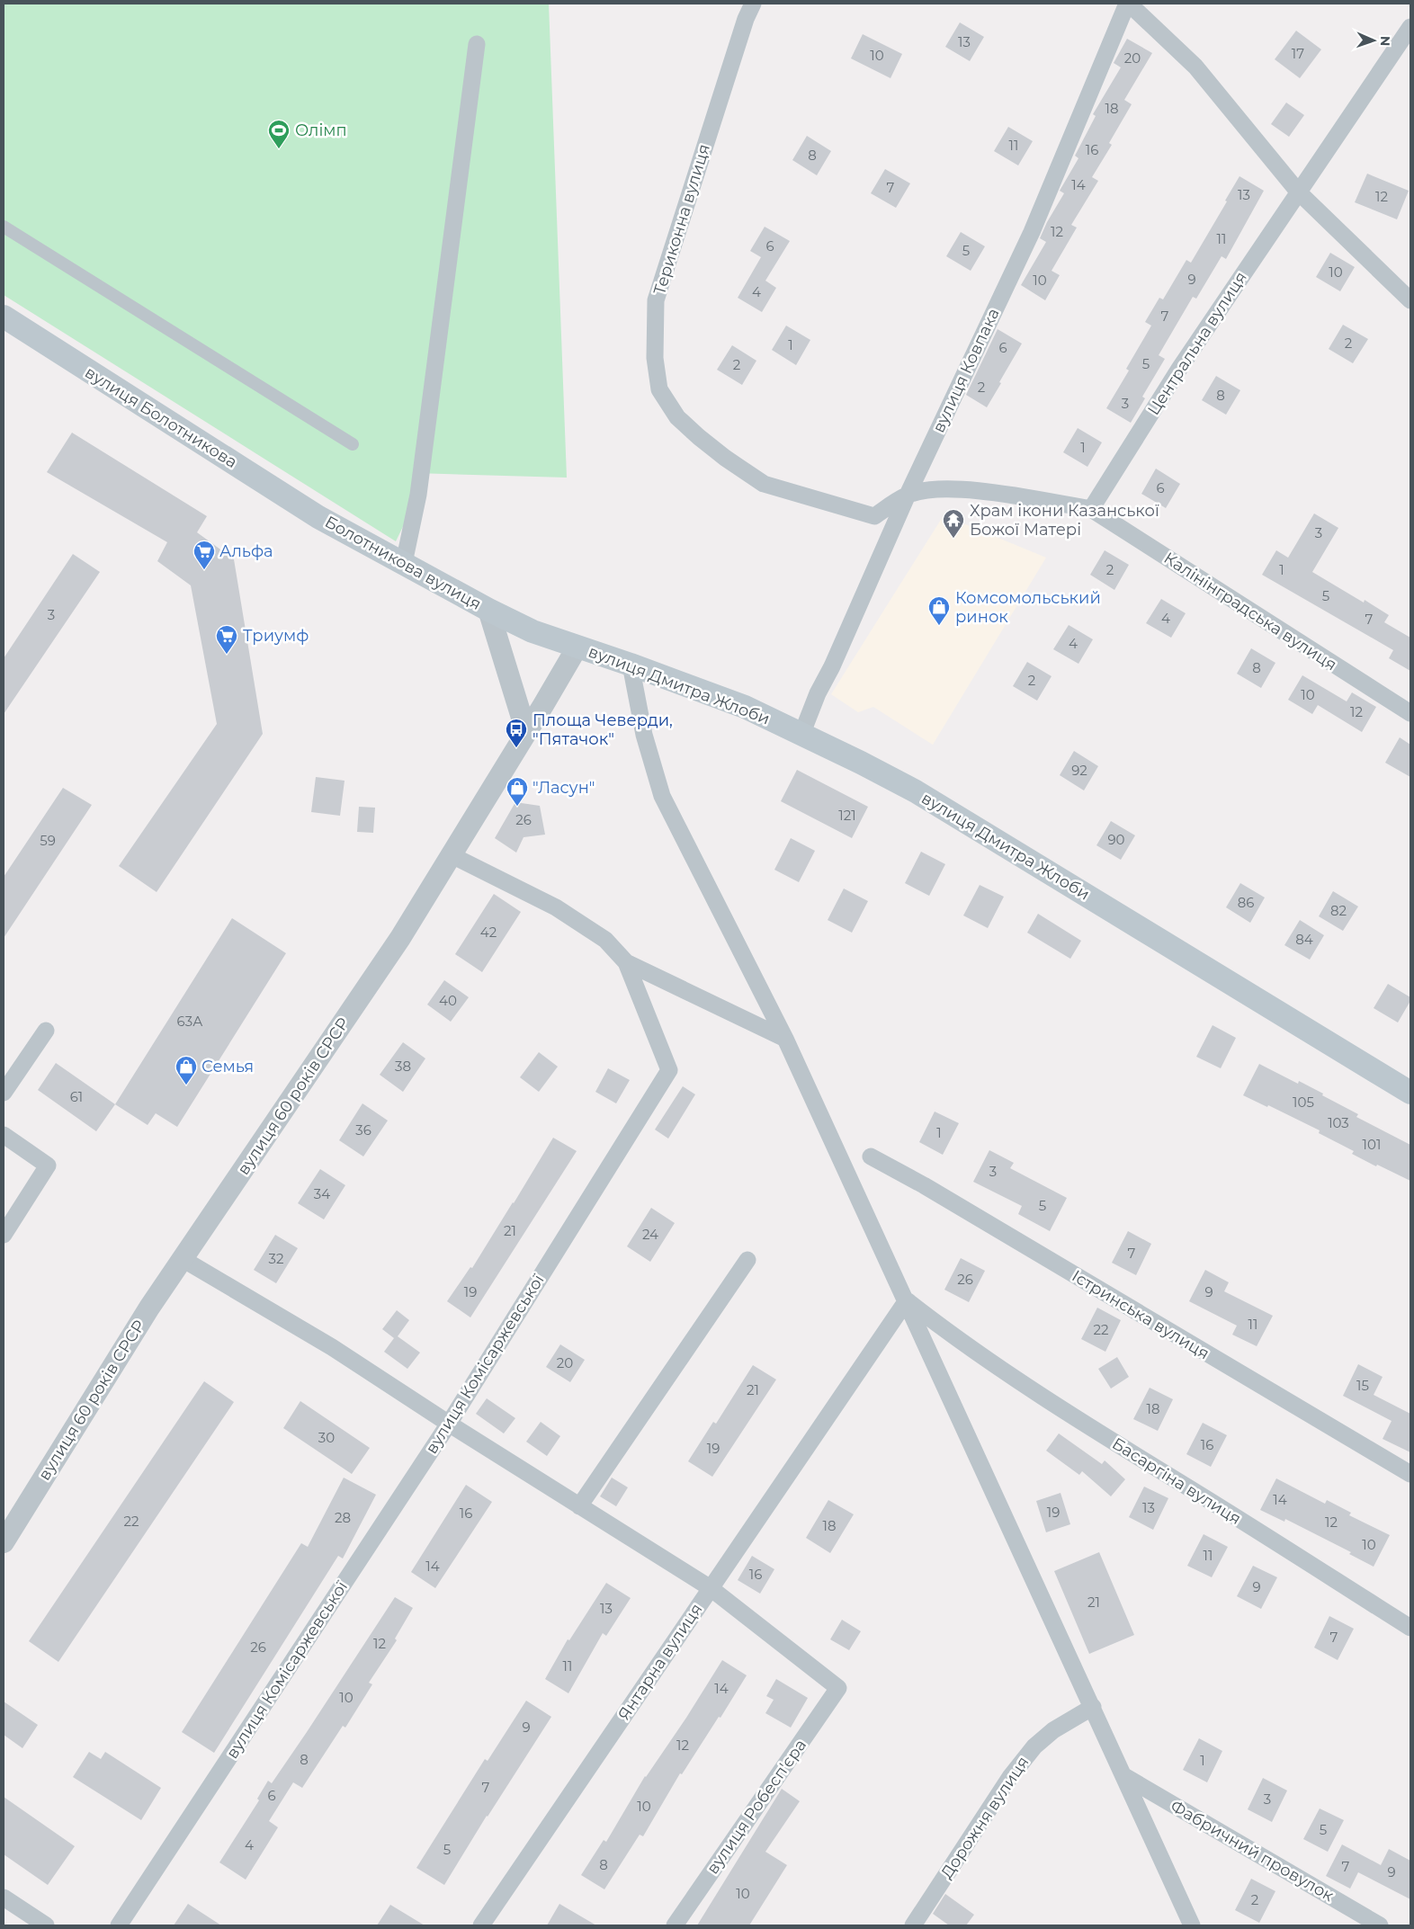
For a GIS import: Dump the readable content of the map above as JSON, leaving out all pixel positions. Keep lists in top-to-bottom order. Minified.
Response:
{"streets":{"main road":["вулиця Болотникова","Болотникова вулиця","вулиця Дмитра Жлоби"],"street":["Териконна вулиця","Центральна вулиця","вулиця Ковпака","Калінінградська вулиця","вулиця 60 років СРСР","Істринська вулиця","вулиця Комісаржевської","Басаргіна вулиця","Янтарна вулиця","вулиця Робесп'єра","Дорожня вулиця","Фабричний провулок"]},"crossings":[["Териконна вулиця","вулиця Ковпака"],["Центральна вулиця","Калінінградська вулиця"],["вулиця Ковпака","вулиця Дмитра Жлоби"],["вулиця Болотникова","Болотникова вулиця"],["Болотникова вулиця","вулиця Дмитра Жлоби"],["Болотникова вулиця","вулиця 60 років СРСР"],["вулиця Дмитра Жлоби","вулиця 60 років СРСР"],["вулиця 60 років СРСР","вулиця Комісаржевської"],["Басаргіна вулиця","Янтарна вулиця"],["Янтарна вулиця","вулиця Робесп'єра"]],"places":{"sports":["Олімп"],"temple":["Храм ікони Казанської Божої Матері"],"supermarket":["Альфа","Триумф"],"shop":["Комсомольський ринок","\"Ласун\"","Семья"],"bus stop":["Площа Чеверди, \"Пятачок\""]},"house_numbers":["13","17","10","20","18","11","16","8","14","7","13","12","12","11","6","5","10","9","10","4","7","2","1","6","5","2","2","8","3","1","6","3","2","1","5","3","4","7","4","8","2","10","12","92","121","26","90","59","86","82","42","84","40","63А","38","61","105","103","36","1","101","3","34","5","21","24","7","32","26","19","9","11","22","20","15","21","18","30","16","19","14","13","19","16","28","22","12","18","10","11","14","16","9","21","13","7","12","26","11","14","10","9","12","8","1","7","6","3","10","5","4","5","8","7","9","10","2"],"north":"right"}
